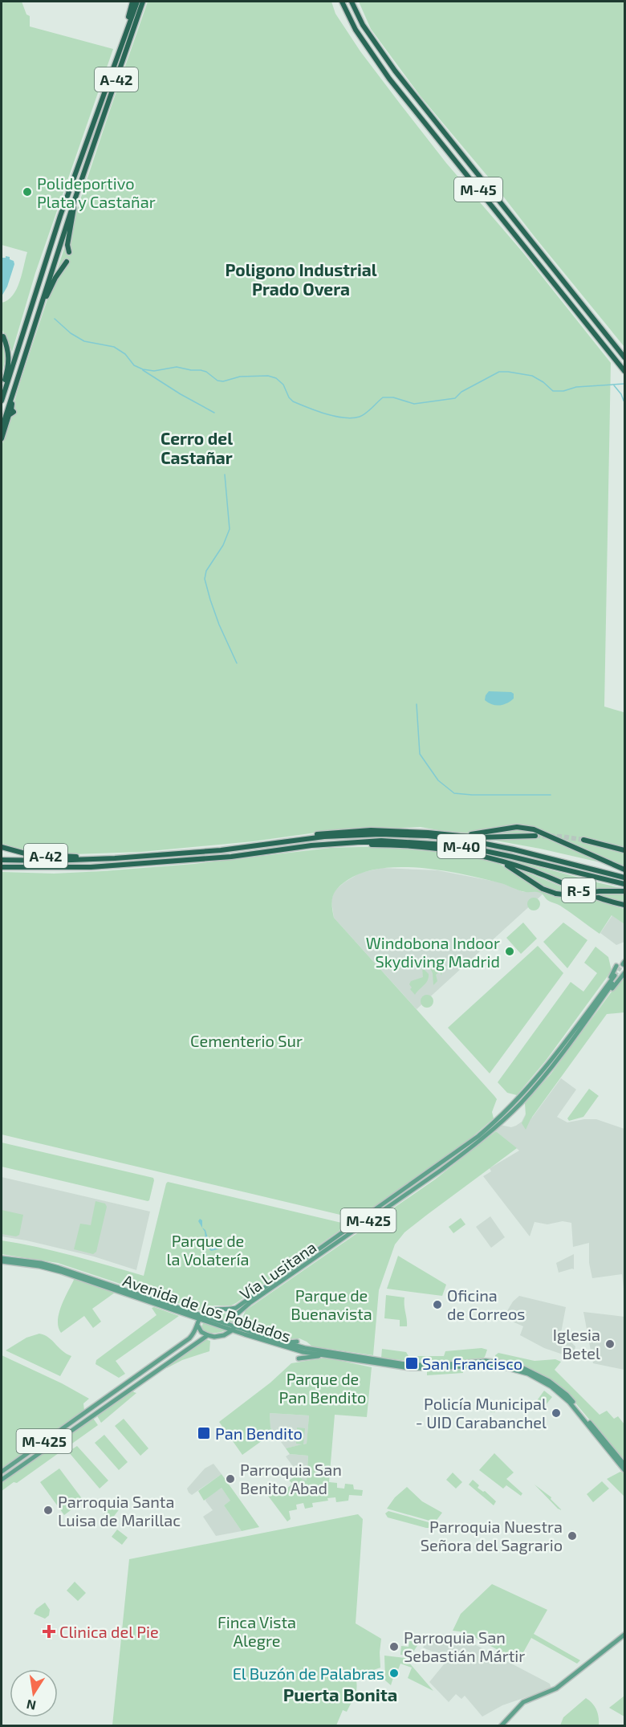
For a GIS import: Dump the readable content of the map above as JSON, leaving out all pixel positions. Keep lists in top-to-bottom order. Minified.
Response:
{"streets":{"highway":["A-42","M-45","M-40","R-5"],"main road":["M-425","Vía Lusitana","Avenida de los Poblados"]},"crossings":[["A-42","M-40"],["M-40","R-5"],["M-425","Vía Lusitana"],["Vía Lusitana","Avenida de los Poblados"]],"districts":["Poligono Industrial Prado Overa","Cerro del Castañar","Puerta Bonita"],"parks":["Cementerio Sur","Parque de la Volatería","Parque de Buenavista","Parque de Pan Bendito","Finca Vista Alegre"],"places":{"other":["Polideportivo Plata y Castañar","Windobona Indoor Skydiving Madrid","Oficina de Correos","Iglesia Betel","Policía Municipal - UID Carabanchel","Parroquia San Benito Abad","Parroquia Santa Luisa de Marillac","Parroquia Nuestra Señora del Sagrario","Parroquia San Sebastián Mártir","El Buzón de Palabras"],"transit":["San Francisco","Pan Bendito"],"health":["Clinica del Pie"]},"north":"bottom"}
